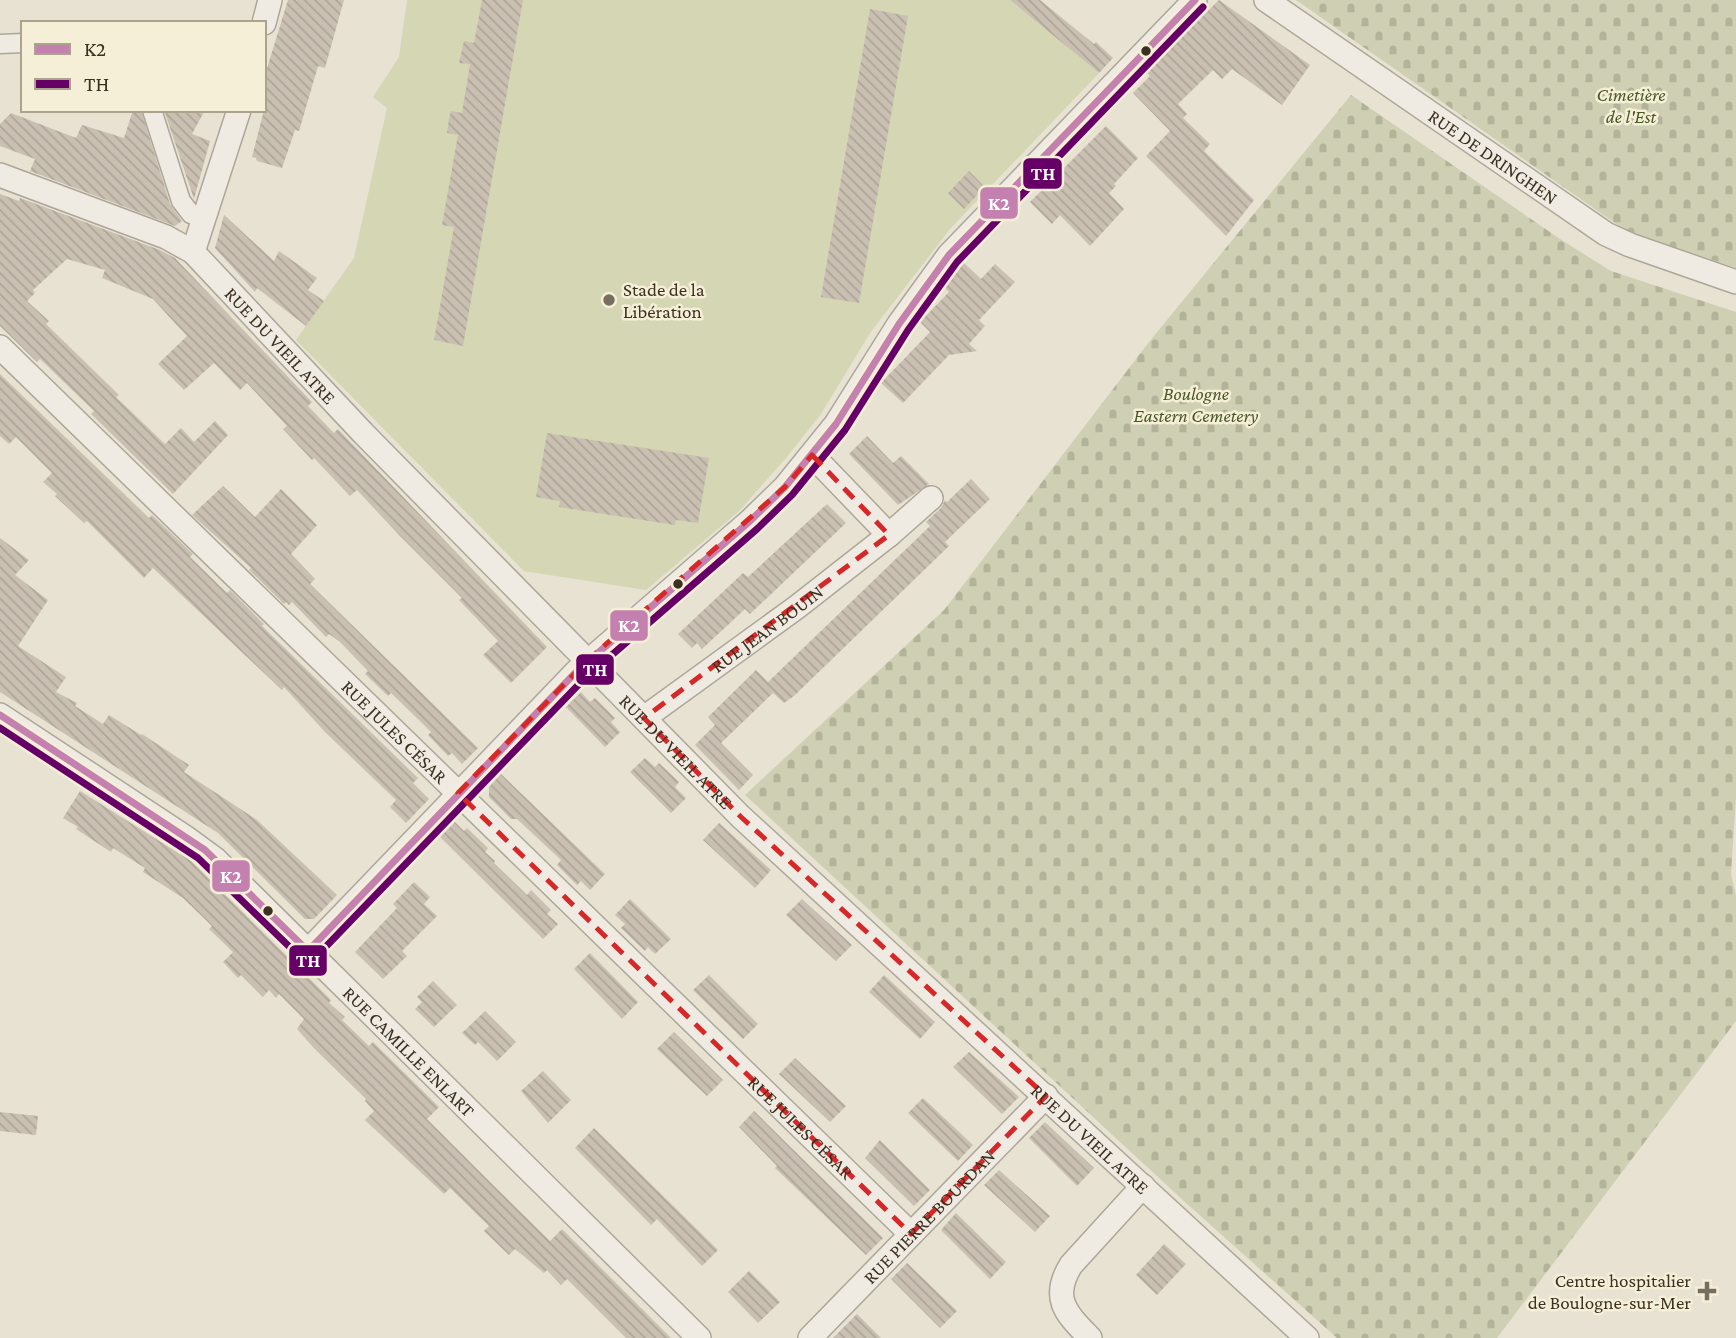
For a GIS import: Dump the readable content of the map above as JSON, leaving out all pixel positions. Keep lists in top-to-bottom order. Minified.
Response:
{"streets":{"street":["RUE DE DRINGHEN","RUE DU VIEIL ATRE","RUE JEAN BOUIN","RUE JULES CÉSAR","RUE CAMILLE ENLART","RUE PIERRE BOURDAN"]},"crossings":[["RUE DU VIEIL ATRE","RUE JEAN BOUIN"],["RUE DU VIEIL ATRE","RUE PIERRE BOURDAN"],["RUE JULES CÉSAR","RUE PIERRE BOURDAN"]],"parks":["Cimetière de l'Est","Boulogne Eastern Cemetery"],"places":{"other":["Stade de la Libération"],"health":["Centre hospitalier de Boulogne-sur-Mer"]},"lines":["transit line K2","transit line TH"],"legend":["K2","TH"]}
